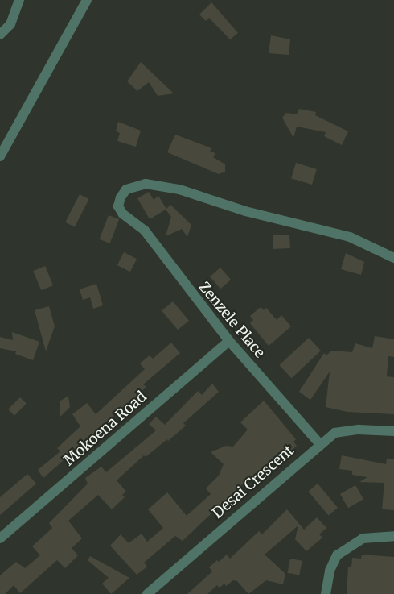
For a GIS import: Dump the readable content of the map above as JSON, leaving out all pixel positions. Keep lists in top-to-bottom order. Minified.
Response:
{"streets":{"street":["Zenzele Place","Mokoena Road","Desai Crescent"]},"crossings":[["Zenzele Place","Mokoena Road"],["Zenzele Place","Desai Crescent"]]}
